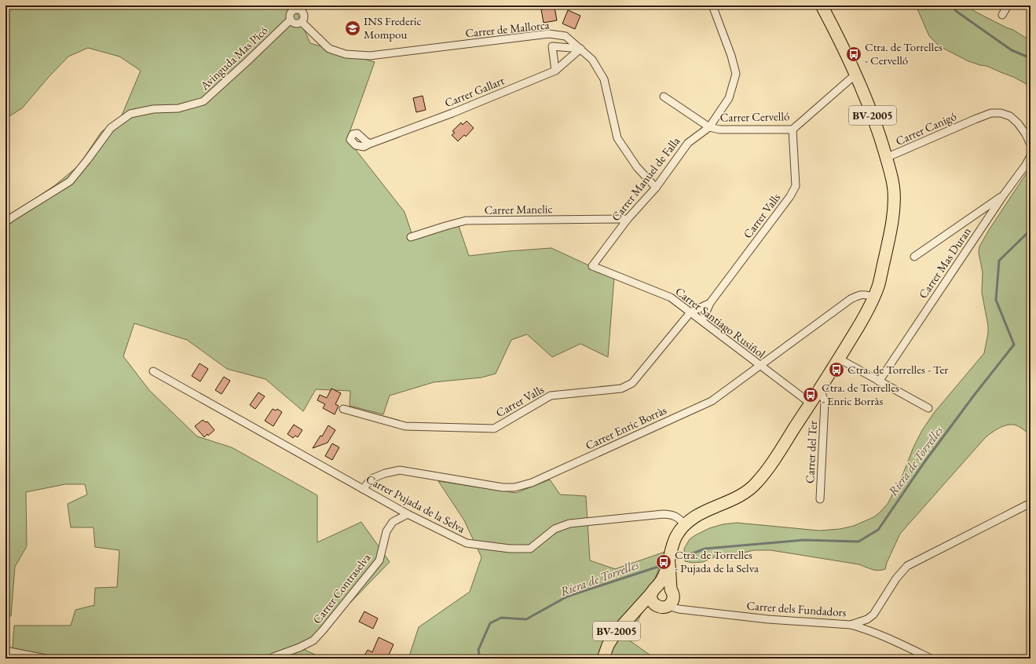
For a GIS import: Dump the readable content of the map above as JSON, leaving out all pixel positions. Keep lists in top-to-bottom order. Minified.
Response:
{"streets":{"main road":["BV-2005"],"street":["Carrer de Mallorca","Avinguda Mas Picó","Carrer Gallart","Carrer Cervelló","Carrer Canigó","Carrer Manuel de Falla","Carrer Manelic","Carrer Valls","Carrer Mas Duran","Carrer Santiago Rusiñol","Carrer Enric Borràs","Carrer del Ter","Carrer Pujada de la Selva","Carrer Contraselva","Carrer dels Fundadors"]},"crossings":[["Carrer de Mallorca","Avinguda Mas Picó"],["Carrer de Mallorca","Carrer Gallart"],["Carrer de Mallorca","Carrer Manuel de Falla"],["BV-2005","Carrer Cervelló"],["BV-2005","Carrer Canigó"],["BV-2005","Carrer Santiago Rusiñol"],["BV-2005","Carrer Enric Borràs"],["BV-2005","Carrer del Ter"],["BV-2005","Carrer Pujada de la Selva"],["BV-2005","Carrer dels Fundadors"],["Carrer Cervelló","Carrer Manuel de Falla"],["Carrer Cervelló","Carrer Valls"],["Carrer Manuel de Falla","Carrer Manelic"],["Carrer Manuel de Falla","Carrer Santiago Rusiñol"],["Carrer Valls","Carrer Santiago Rusiñol"],["Carrer Santiago Rusiñol","Carrer Enric Borràs"],["Carrer Enric Borràs","Carrer Pujada de la Selva"],["Carrer Pujada de la Selva","Carrer Contraselva"]],"water":["Riera de Torrelles"],"places":{"school or university":["INS Frederic Mompou"],"bus stop":["Ctra. de Torrelles - Cervelló","Ctra. de Torrelles - Ter","Ctra. de Torrelles - Enric Borràs","Ctra. de Torrelles - Pujada de la Selva"]}}
